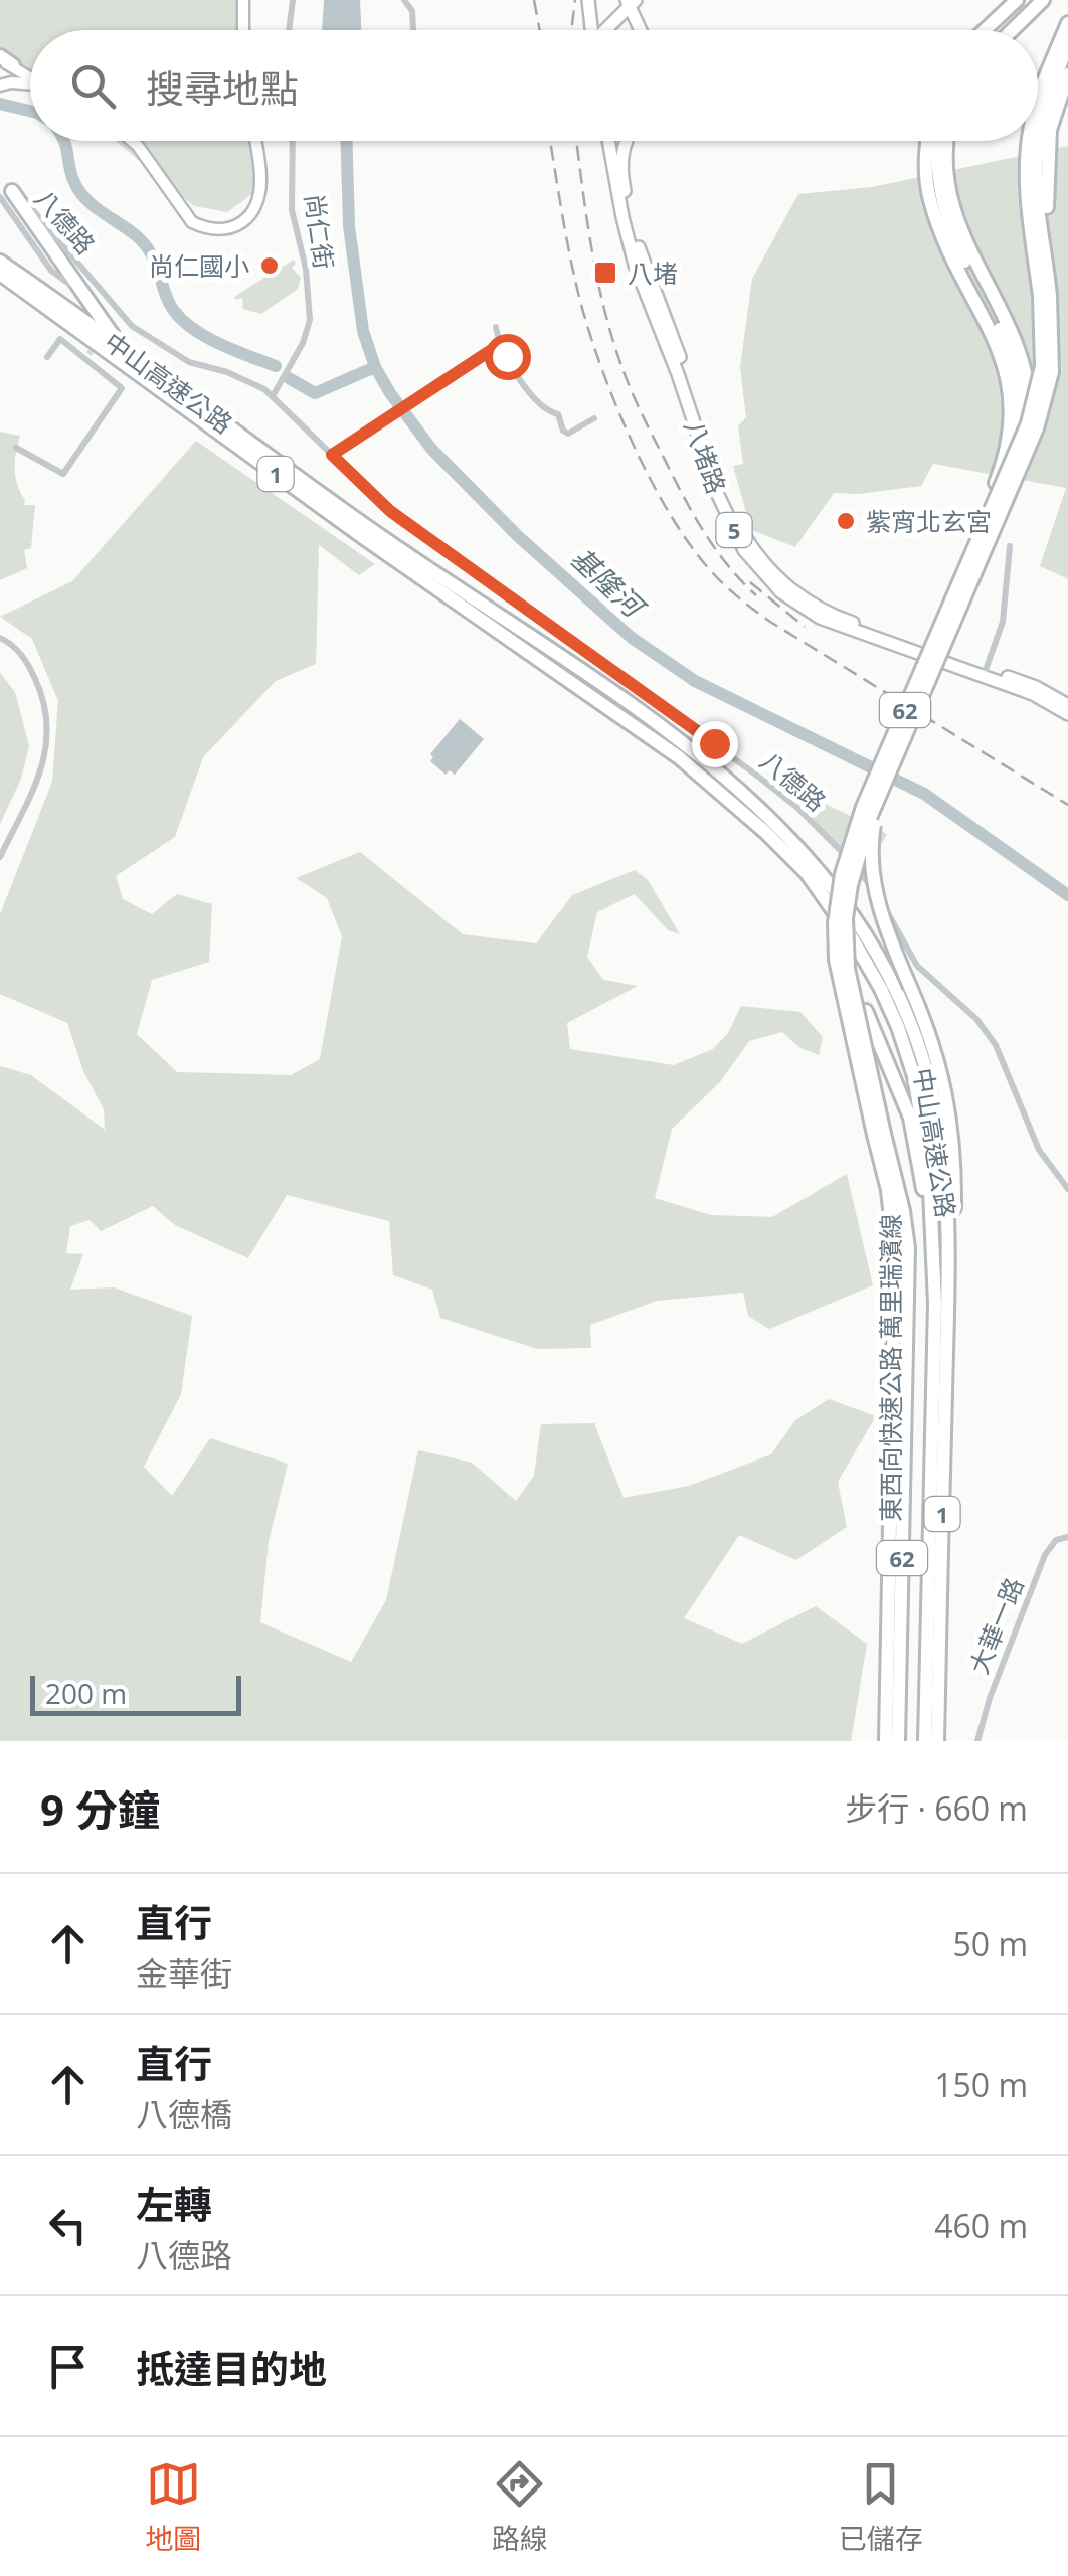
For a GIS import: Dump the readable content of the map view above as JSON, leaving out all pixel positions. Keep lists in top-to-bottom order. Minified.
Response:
{"streets":{"highway":["中山高速公路","1","62","東西向快速公路 萬里瑞濱線"],"main road":["八堵路","5"],"street":["八德路","尚仁街","大華一路"]},"crossings":[["八德路","尚仁街"]],"water":["基隆河"],"places":{"other":["尚仁國小","紫宵北玄宮"],"transit":["八堵"]},"scale_bar":"200 m","page":{"search":"搜尋地點","scale":"200 m","heading":["9 分鐘","步行 · 660 m"],"list":[["直行","金華街","50 m"],["直行","八德橋","150 m"],["左轉","八德路","460 m"],"抵達目的地"],"nav":["地圖","路線","已儲存"]}}
